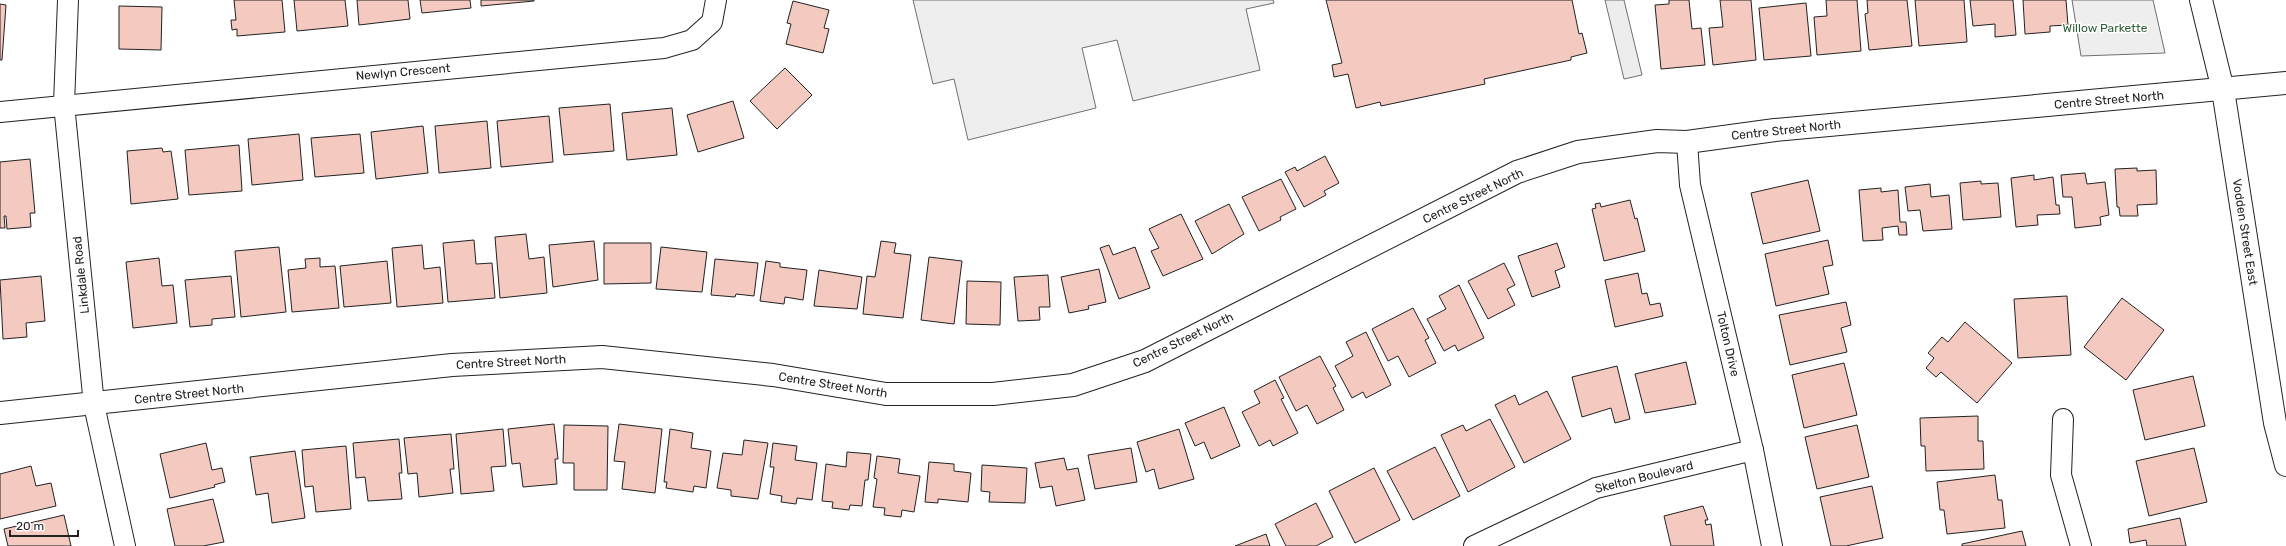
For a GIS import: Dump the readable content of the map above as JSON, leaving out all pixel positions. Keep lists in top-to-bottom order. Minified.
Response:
{"streets":{"street":["Newlyn Crescent","Centre Street North","Vodden Street East","Linkdale Road","Tolton Drive","Skelton Boulevard"]},"crossings":[["Newlyn Crescent","Linkdale Road"],["Centre Street North","Vodden Street East"],["Centre Street North","Linkdale Road"],["Centre Street North","Tolton Drive"],["Tolton Drive","Skelton Boulevard"]],"parks":["Willow Parkette"],"scale_bar":"20 m"}
